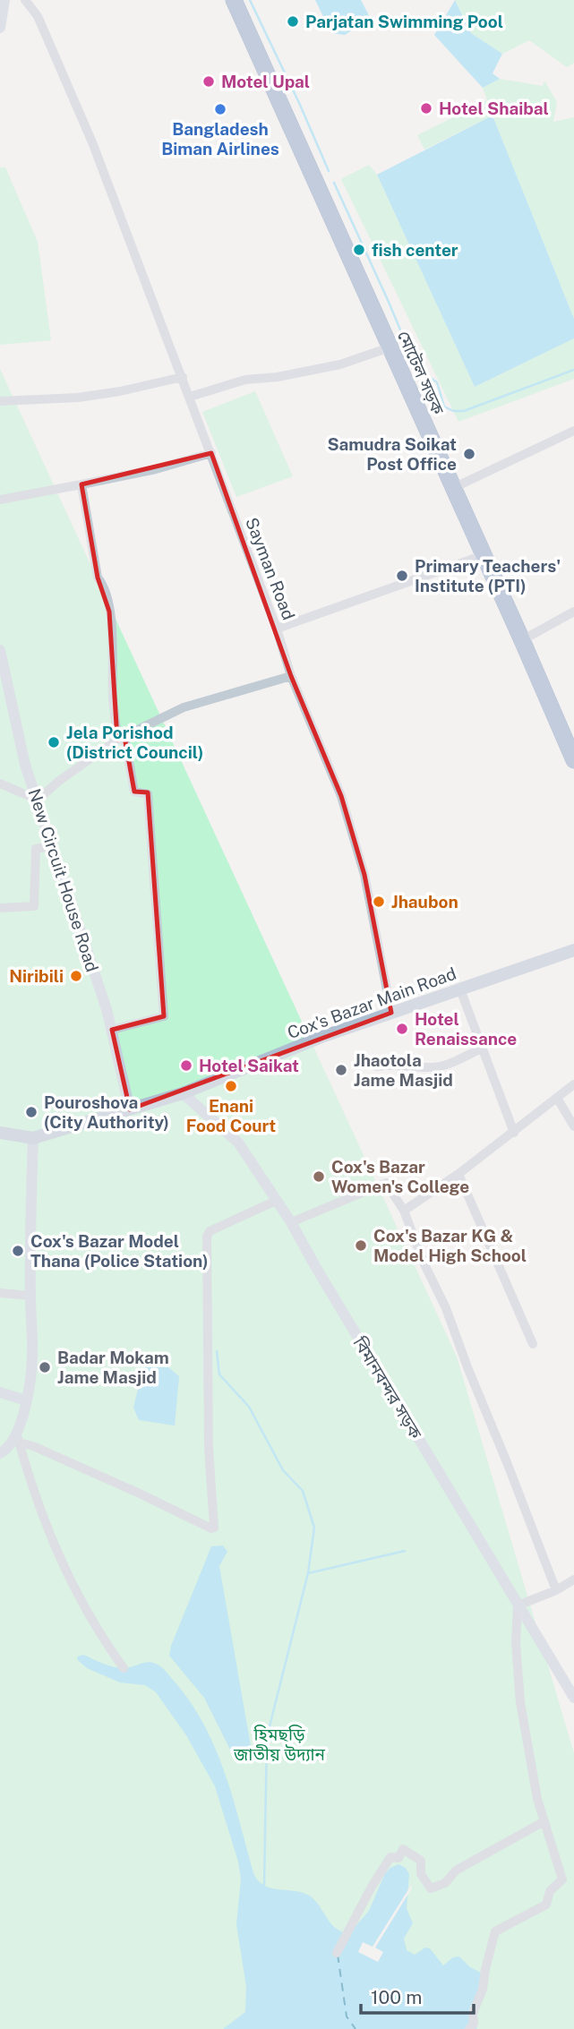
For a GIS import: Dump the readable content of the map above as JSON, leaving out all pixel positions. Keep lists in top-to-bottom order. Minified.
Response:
{"streets":{"highway":["মোটেল সড়ক"],"main road":["Cox's Bazar Main Road"],"street":["Sayman Road","New Circuit House Road","বিমানবন্দর সড়ক"]},"crossings":[["Sayman Road","Cox's Bazar Main Road"],["New Circuit House Road","Cox's Bazar Main Road"],["Cox's Bazar Main Road","বিমানবন্দর সড়ক"]],"parks":["হিমছড়ি জাতীয় উদ্যান"],"places":["Parjatan Swimming Pool","Motel Upal","Hotel Shaibal","Bangladesh Biman Airlines","fish center","Samudra Soikat Post Office","Primary Teachers' Institute (PTI)","Jela Porishod (District Council)","Jhaubon","Niribili","Hotel Renaissance","Hotel Saikat","Jhaotola Jame Masjid","Enani Food Court","Pouroshova (City Authority)","Cox's Bazar Women's College","Cox's Bazar KG & Model High School","Cox's Bazar Model Thana (Police Station)","Badar Mokam Jame Masjid"],"scale_bar":"100 m"}
